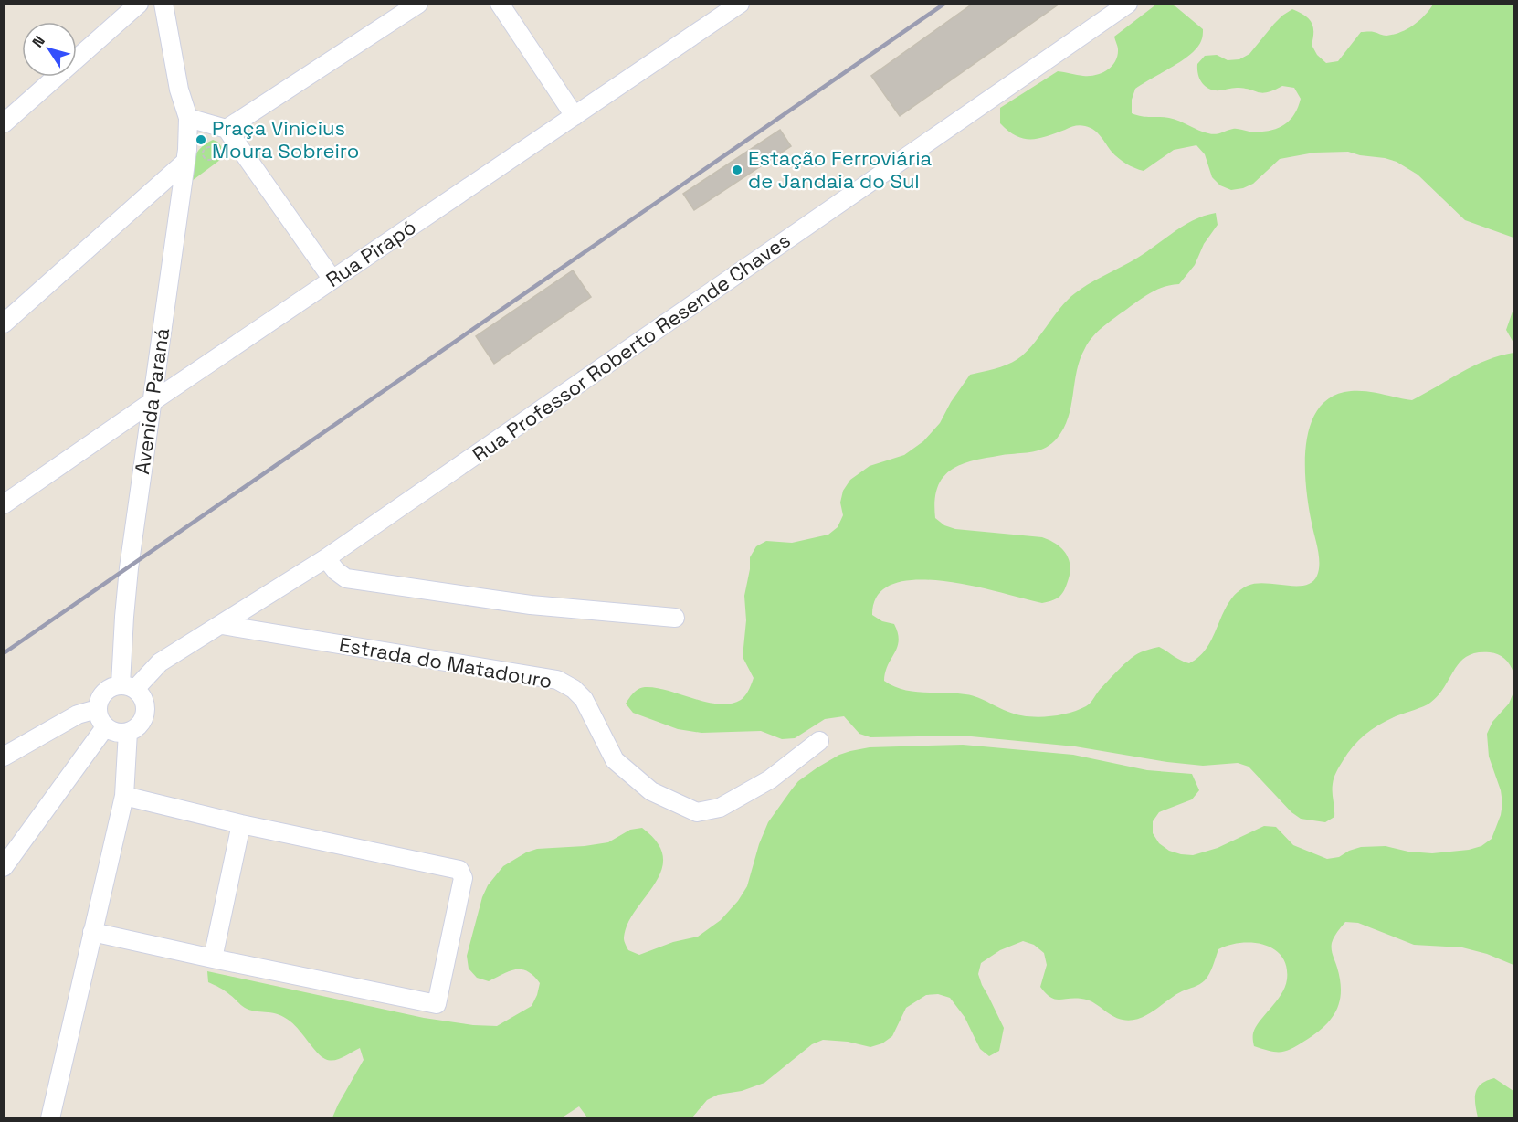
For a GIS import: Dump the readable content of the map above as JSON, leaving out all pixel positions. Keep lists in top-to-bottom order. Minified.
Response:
{"streets":{"street":["Rua Pirapó","Rua Professor Roberto Resende Chaves","Avenida Paraná","Estrada do Matadouro"]},"crossings":[["Rua Pirapó","Avenida Paraná"],["Rua Professor Roberto Resende Chaves","Avenida Paraná"],["Rua Professor Roberto Resende Chaves","Estrada do Matadouro"]],"places":["Praça Vinicius Moura Sobreiro","Estação Ferroviária de Jandaia do Sul"],"north":"top left"}
